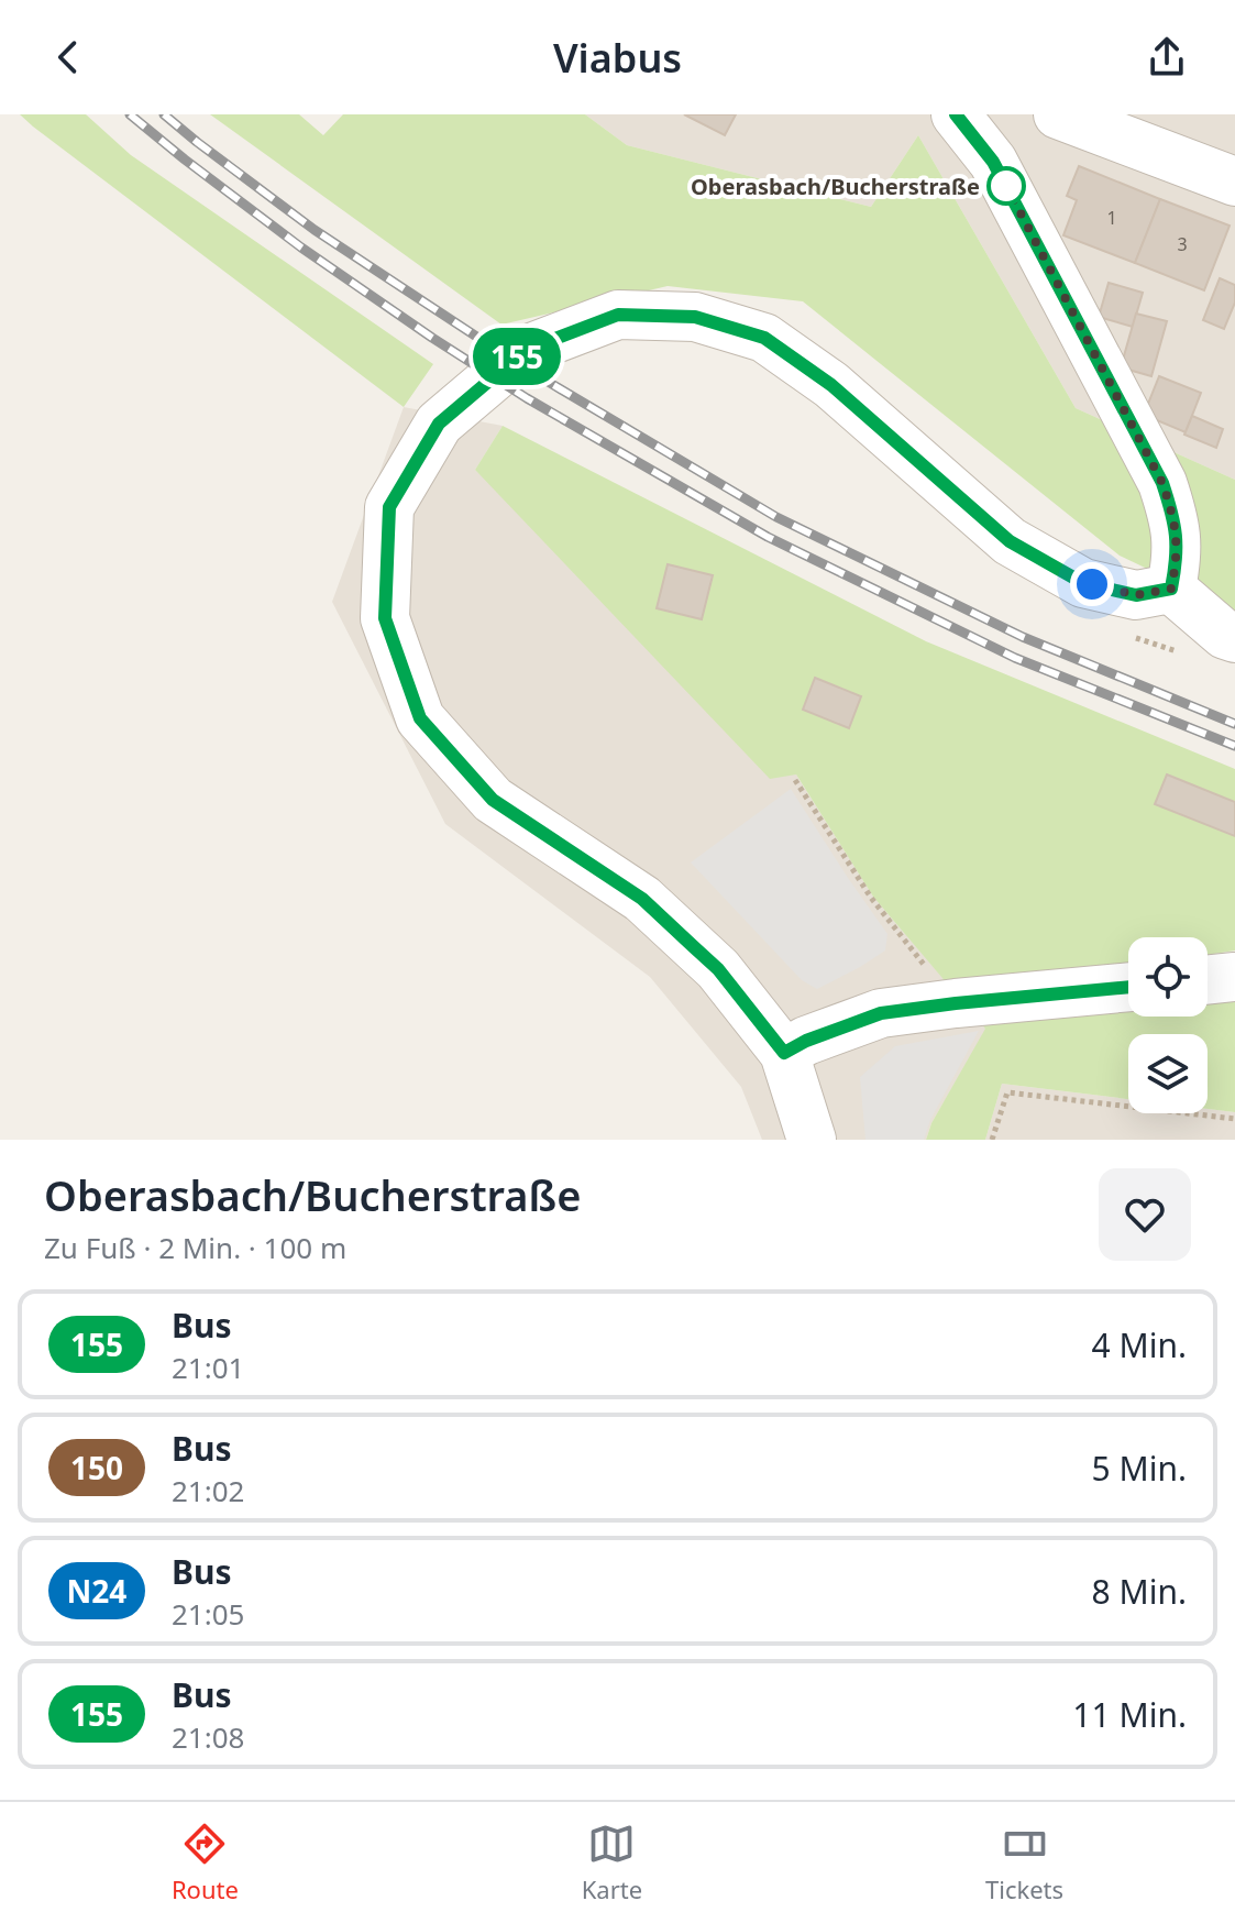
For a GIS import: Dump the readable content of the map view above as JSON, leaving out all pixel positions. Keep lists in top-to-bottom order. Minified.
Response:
{"places":["Oberasbach/Bucherstraße"],"lines":["bus line 155"],"house_numbers":["1","3"],"page":{"header":"Viabus","on_map":"155","heading":["Oberasbach/Bucherstraße","Zu Fuß · 2 Min. · 100 m"],"list":[{"mark":"155","name":"Bus","note":"21:01","value":"4 Min."},{"mark":"150","name":"Bus","note":"21:02","value":"5 Min."},{"mark":"N24","name":"Bus","note":"21:05","value":"8 Min."},{"mark":"155","name":"Bus","note":"21:08","value":"11 Min."}],"tabs":["Route","Karte","Tickets"]}}
